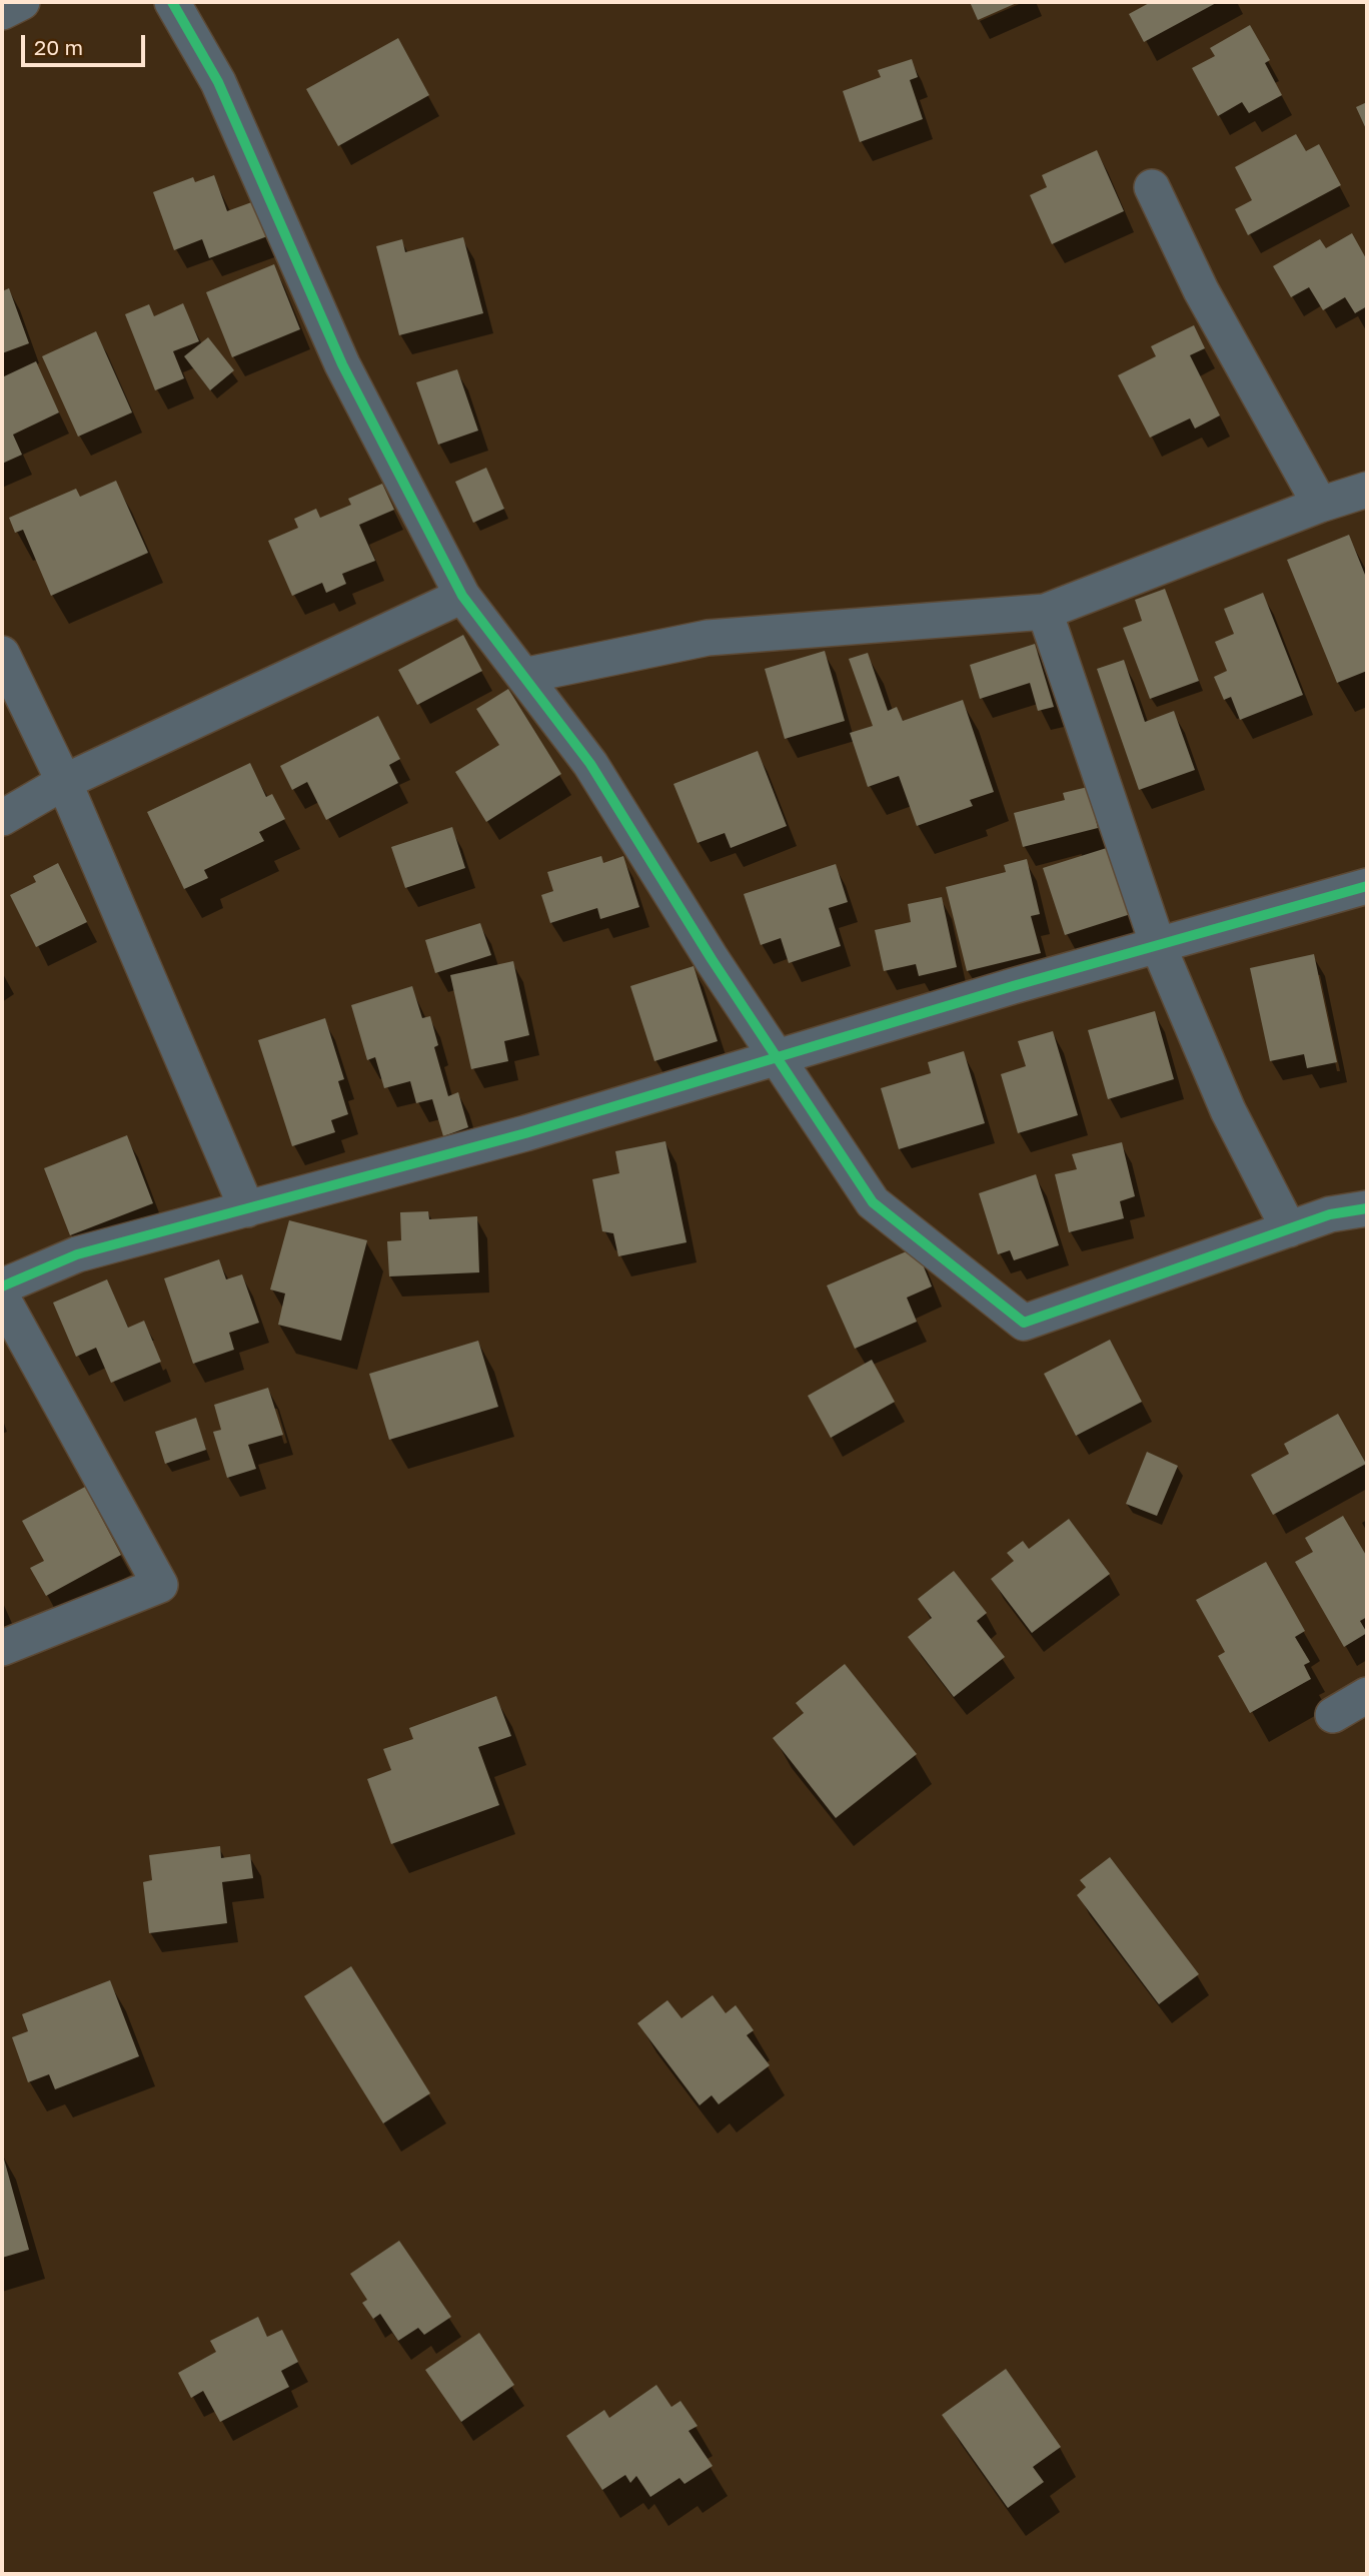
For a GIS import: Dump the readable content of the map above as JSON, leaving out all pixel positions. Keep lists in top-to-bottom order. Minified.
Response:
{"scale_bar":"20 m"}
